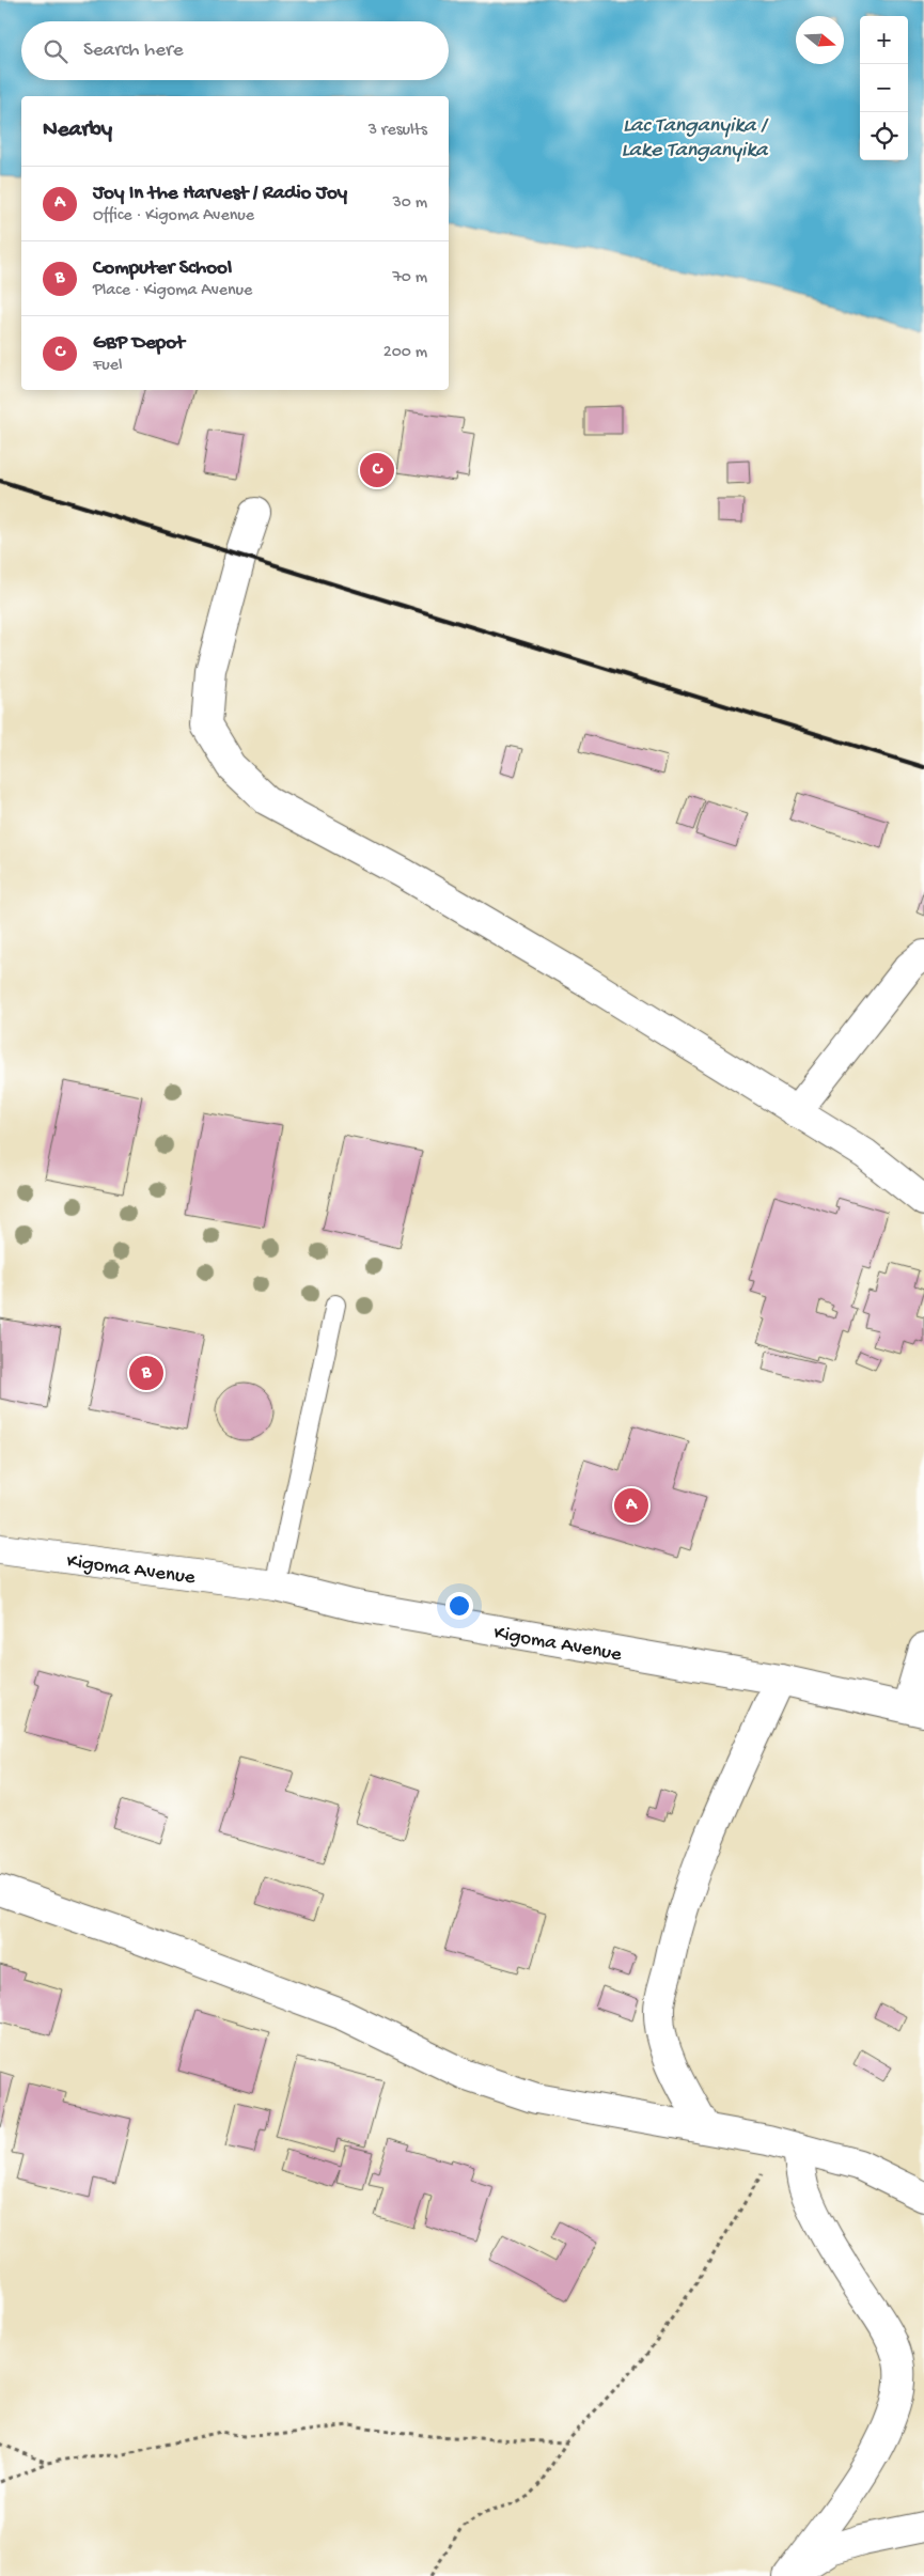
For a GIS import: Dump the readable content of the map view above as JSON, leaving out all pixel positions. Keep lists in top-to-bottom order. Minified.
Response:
{"streets":{"street":["Kigoma Avenue"]},"water":["Lac Tanganyika / Lake Tanganyika"],"north":"right","page":{"map_buttons":["+","−"],"search":"Search here","heading":["Nearby","3 results"],"list":[{"mark":"A","name":"Joy In the Harvest / Radio Joy","note":"Office · Kigoma Avenue","value":"30 m"},{"mark":"B","name":"Computer School","note":"Place · Kigoma Avenue","value":"70 m"},{"mark":"C","name":"GBP Depot","note":"Fuel","value":"200 m"}],"pins":["C","B","A"]}}
